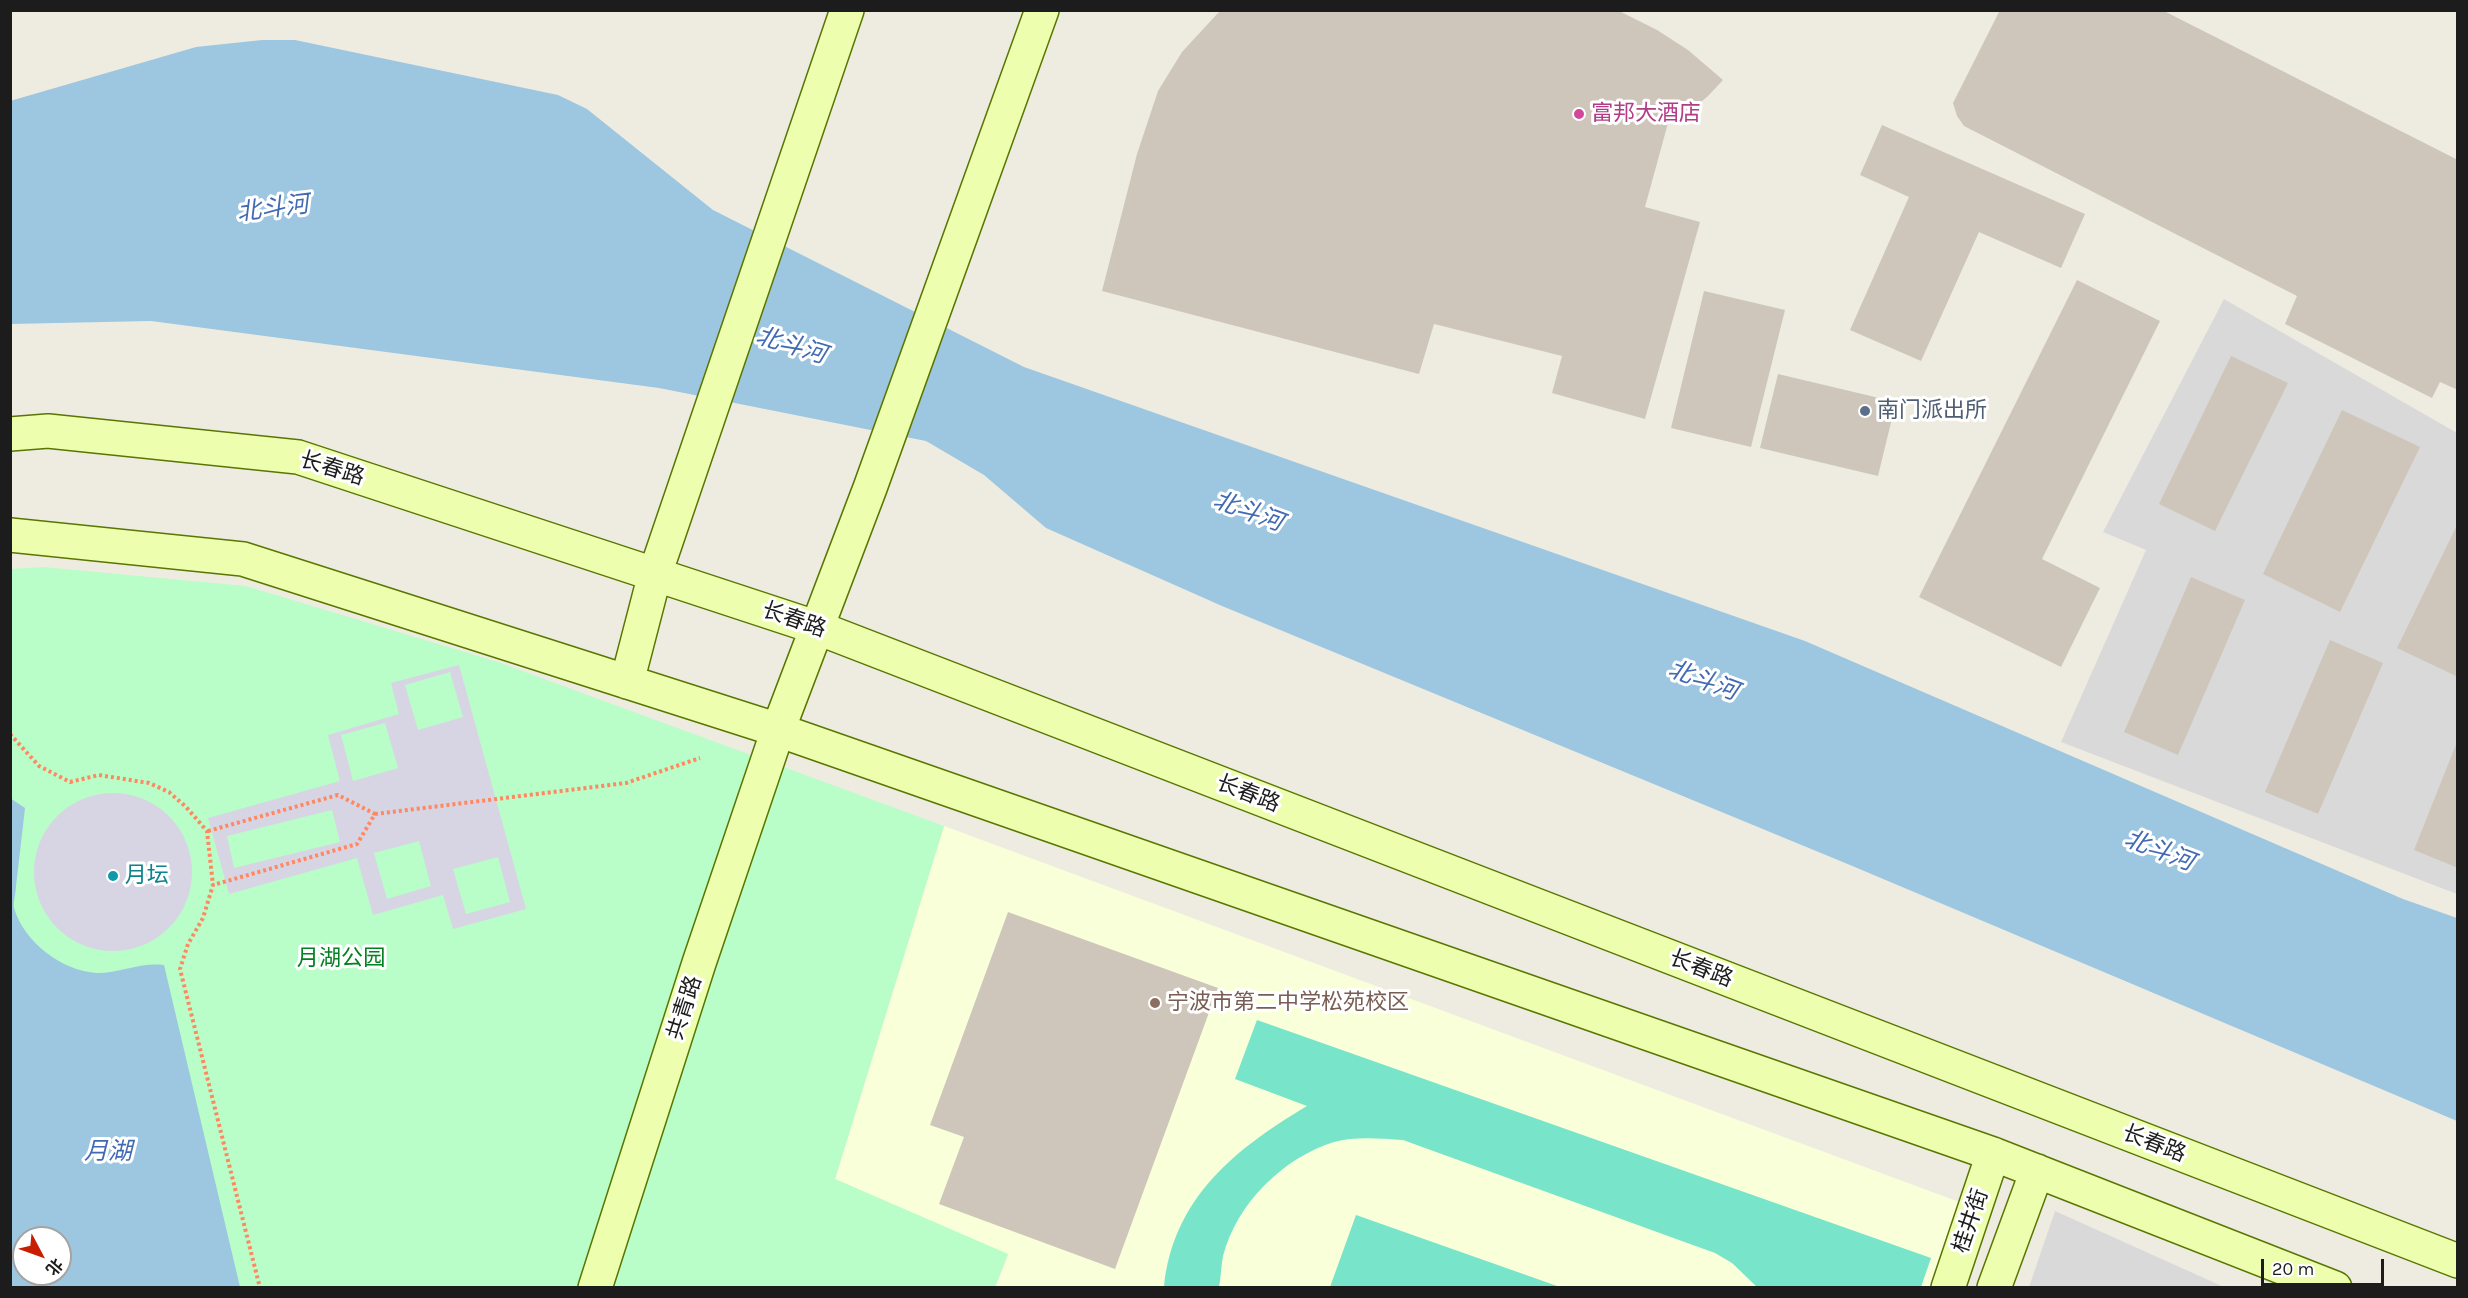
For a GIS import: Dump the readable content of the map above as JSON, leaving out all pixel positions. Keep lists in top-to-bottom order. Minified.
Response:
{"streets":{"main road":["长春路","共青路","桂井街"]},"crossings":[["长春路","共青路"]],"water":["北斗河","月湖"],"parks":["月湖公园"],"places":["富邦大酒店","南门派出所","月坛","宁波市第二中学松苑校区"],"scale_bar":"20 m","north":"bottom right"}
